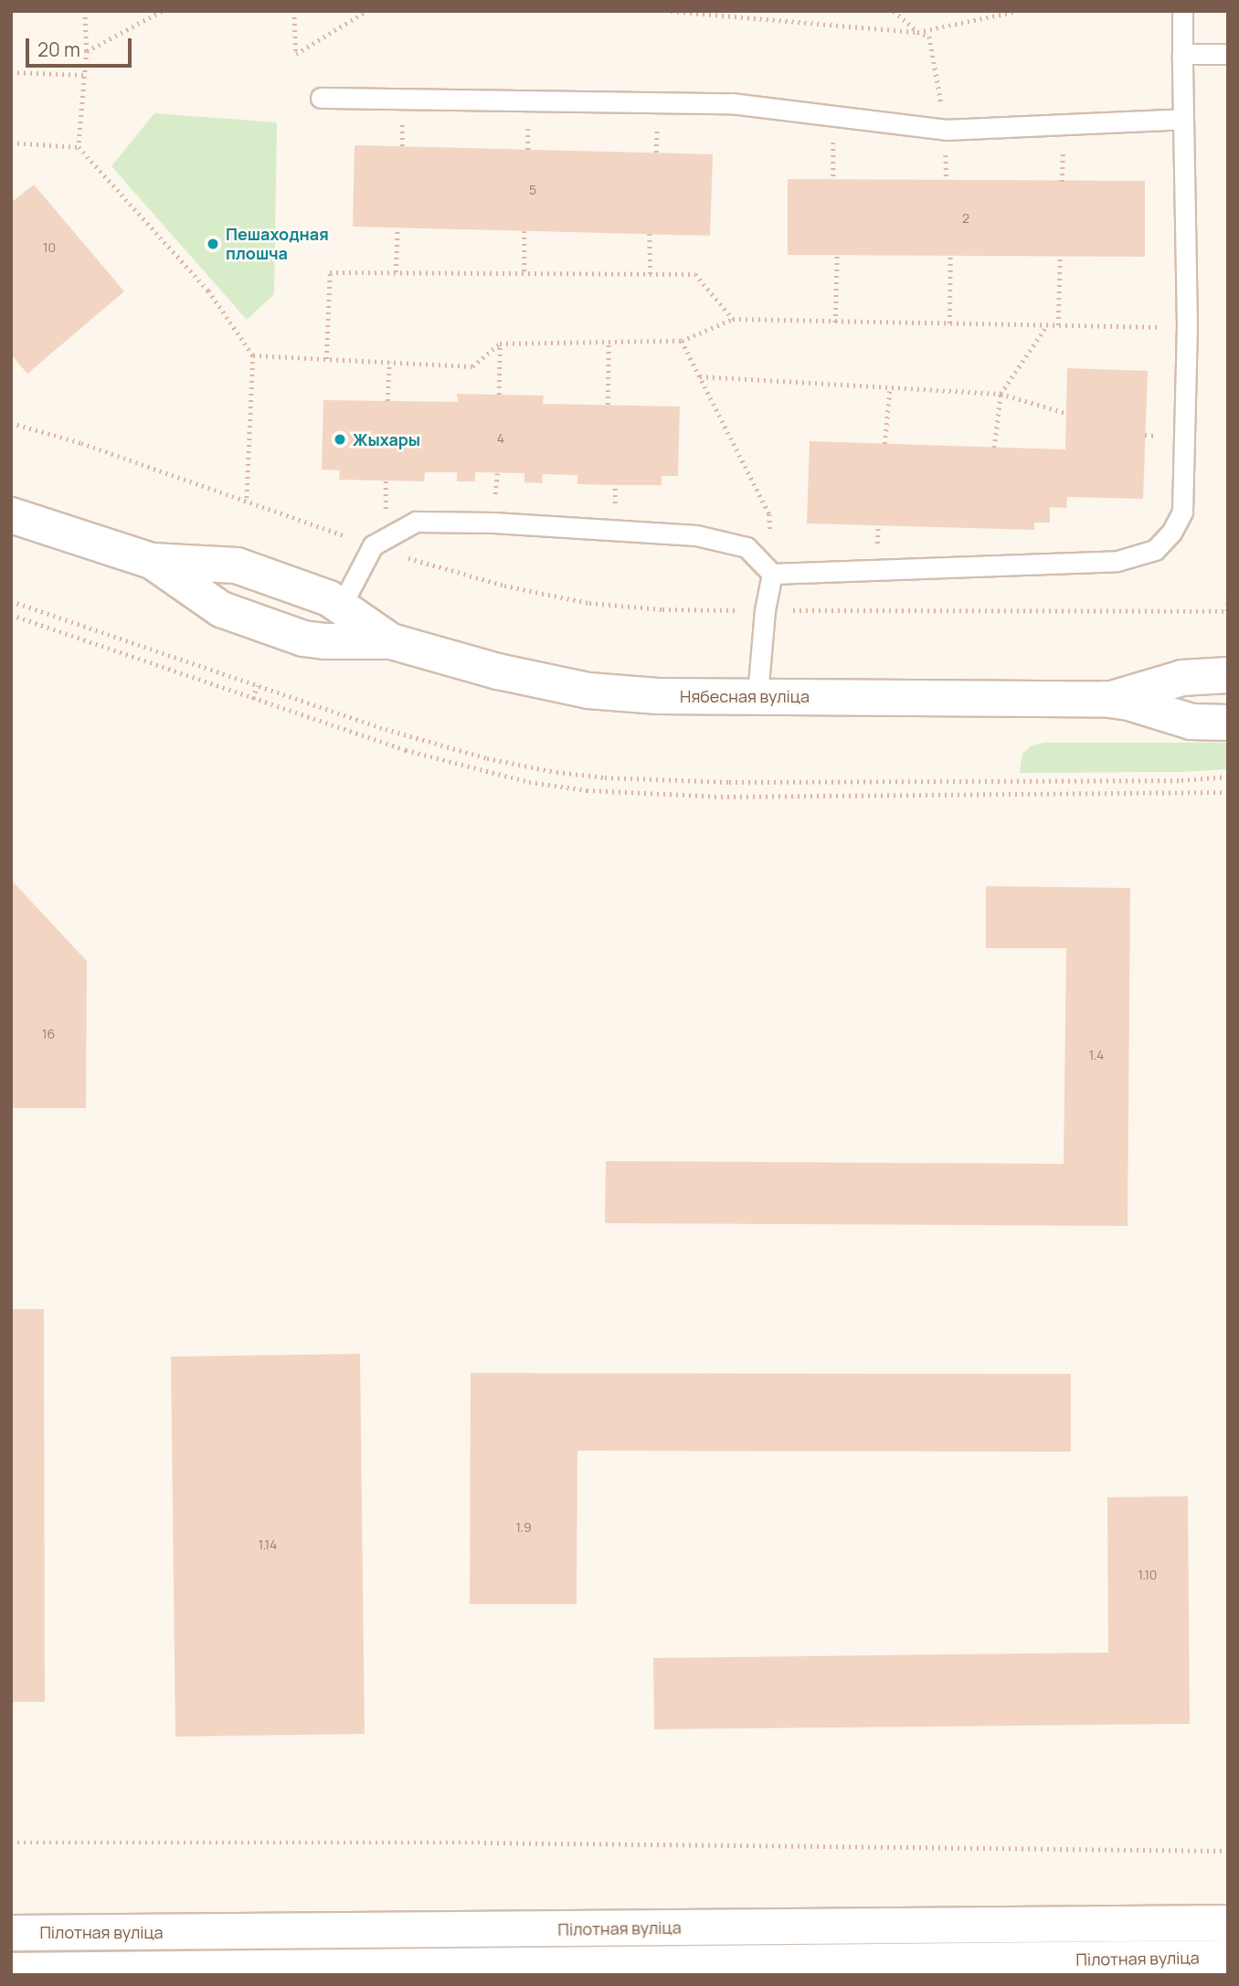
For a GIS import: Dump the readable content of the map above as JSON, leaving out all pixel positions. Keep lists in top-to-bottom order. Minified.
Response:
{"streets":{"street":["Нябесная вуліца","Пілотная вуліца"]},"places":["Пешаходная плошча","Жыхары"],"house_numbers":["5","2","10","4","16","1.4","1.9","1.14","1.10"],"scale_bar":"20 m"}
